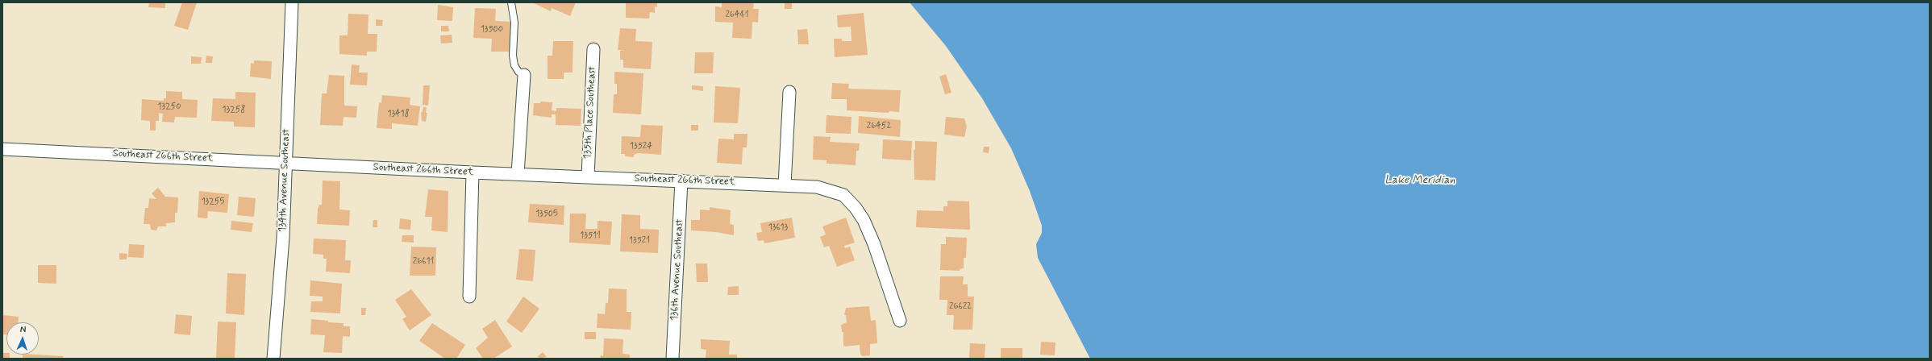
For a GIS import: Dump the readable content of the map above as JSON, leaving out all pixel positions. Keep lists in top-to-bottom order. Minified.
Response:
{"streets":{"street":["135th Place Southeast","Southeast 266th Street","134th Avenue Southeast","136th Avenue Southeast"]},"crossings":[["135th Place Southeast","Southeast 266th Street"],["Southeast 266th Street","134th Avenue Southeast"],["Southeast 266th Street","136th Avenue Southeast"]],"water":["Lake Meridian"],"house_numbers":["26441","13500","13250","13258","13418","26452","13524","13255","13505","13613","13511","13521","26611","26622"],"north":"top"}
